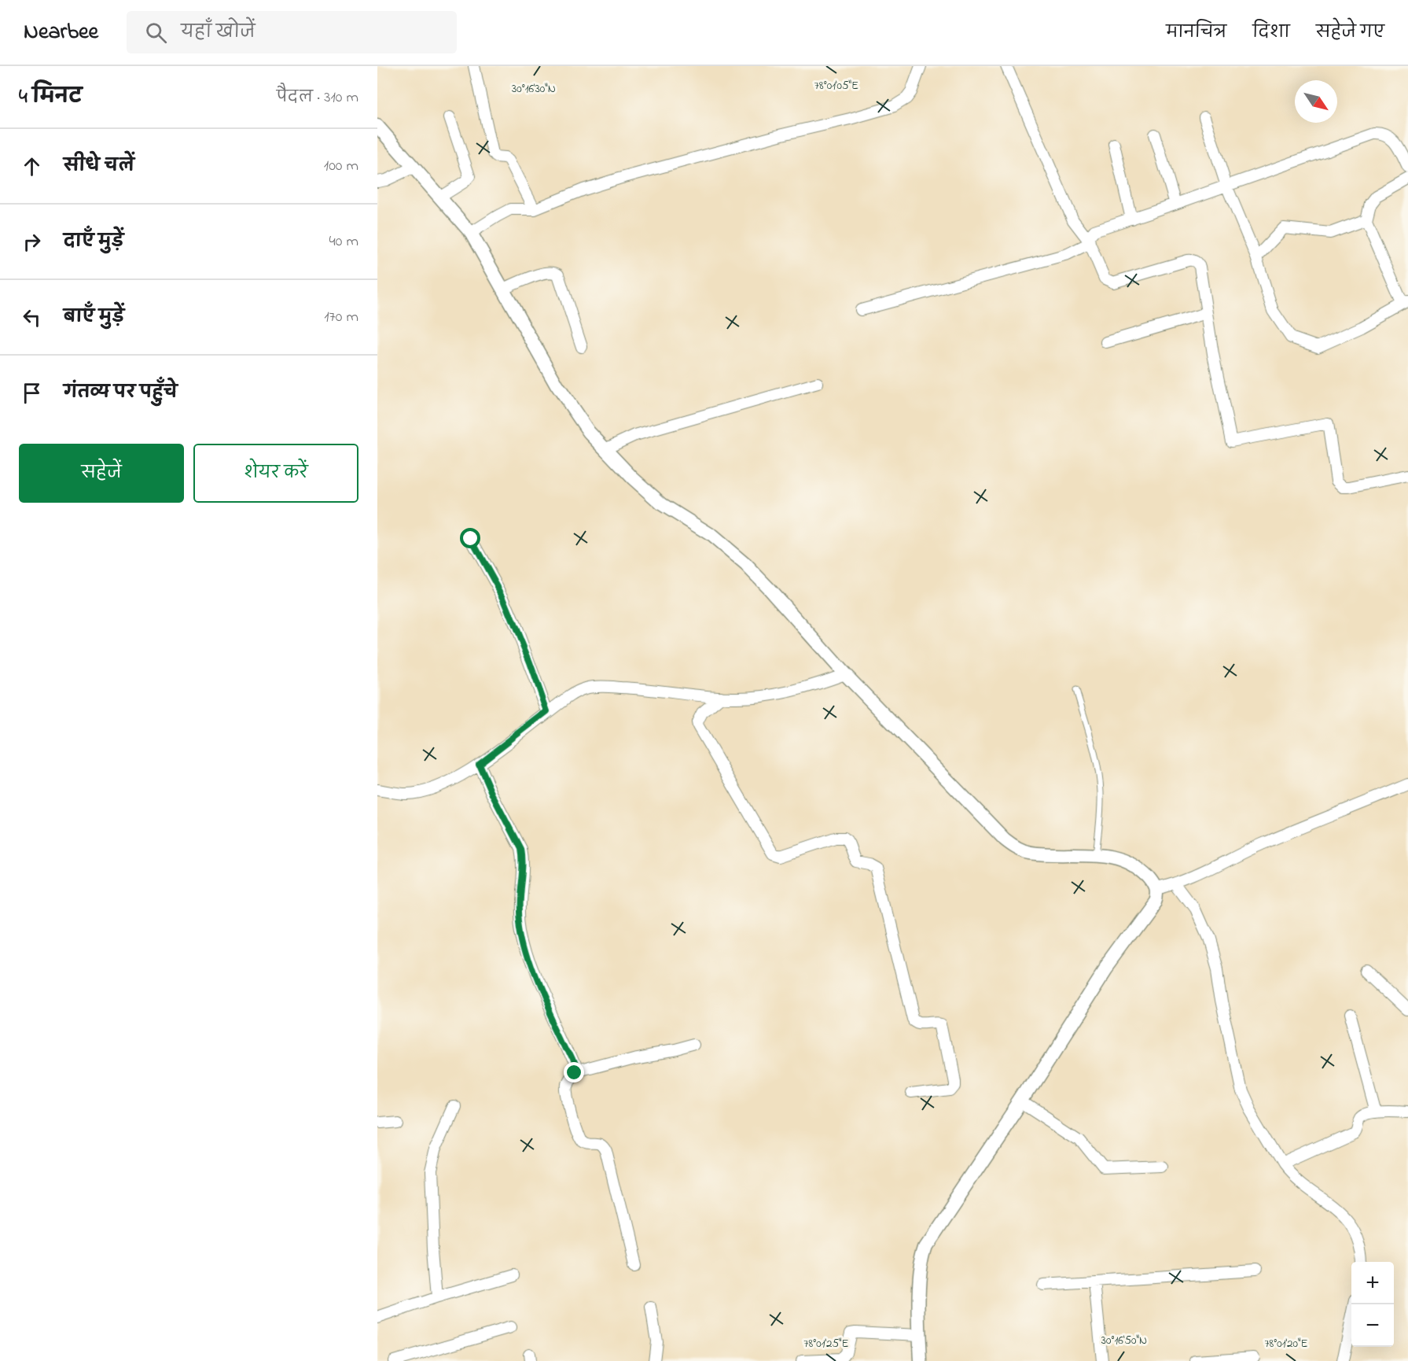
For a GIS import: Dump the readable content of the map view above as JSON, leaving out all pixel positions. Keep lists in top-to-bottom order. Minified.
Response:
{"north":"bottom right","page":{"header":"Nearbee","search":"यहाँ खोजें","nav":["मानचित्र","दिशा","सहेजे गए"],"heading":["4 मिनट","पैदल · 310 m"],"list":[["सीधे चलें","100 m"],["दाएँ मुड़ें","40 m"],["बाएँ मुड़ें","170 m"],"गंतव्य पर पहुँचे"],"buttons":["सहेजें","शेयर करें"],"map_buttons":["+","−"]},"coordinates":["78°01'05\"E","30°16'30\"N","30°16'50\"N","78°01'25\"E","78°01'20\"E"]}
